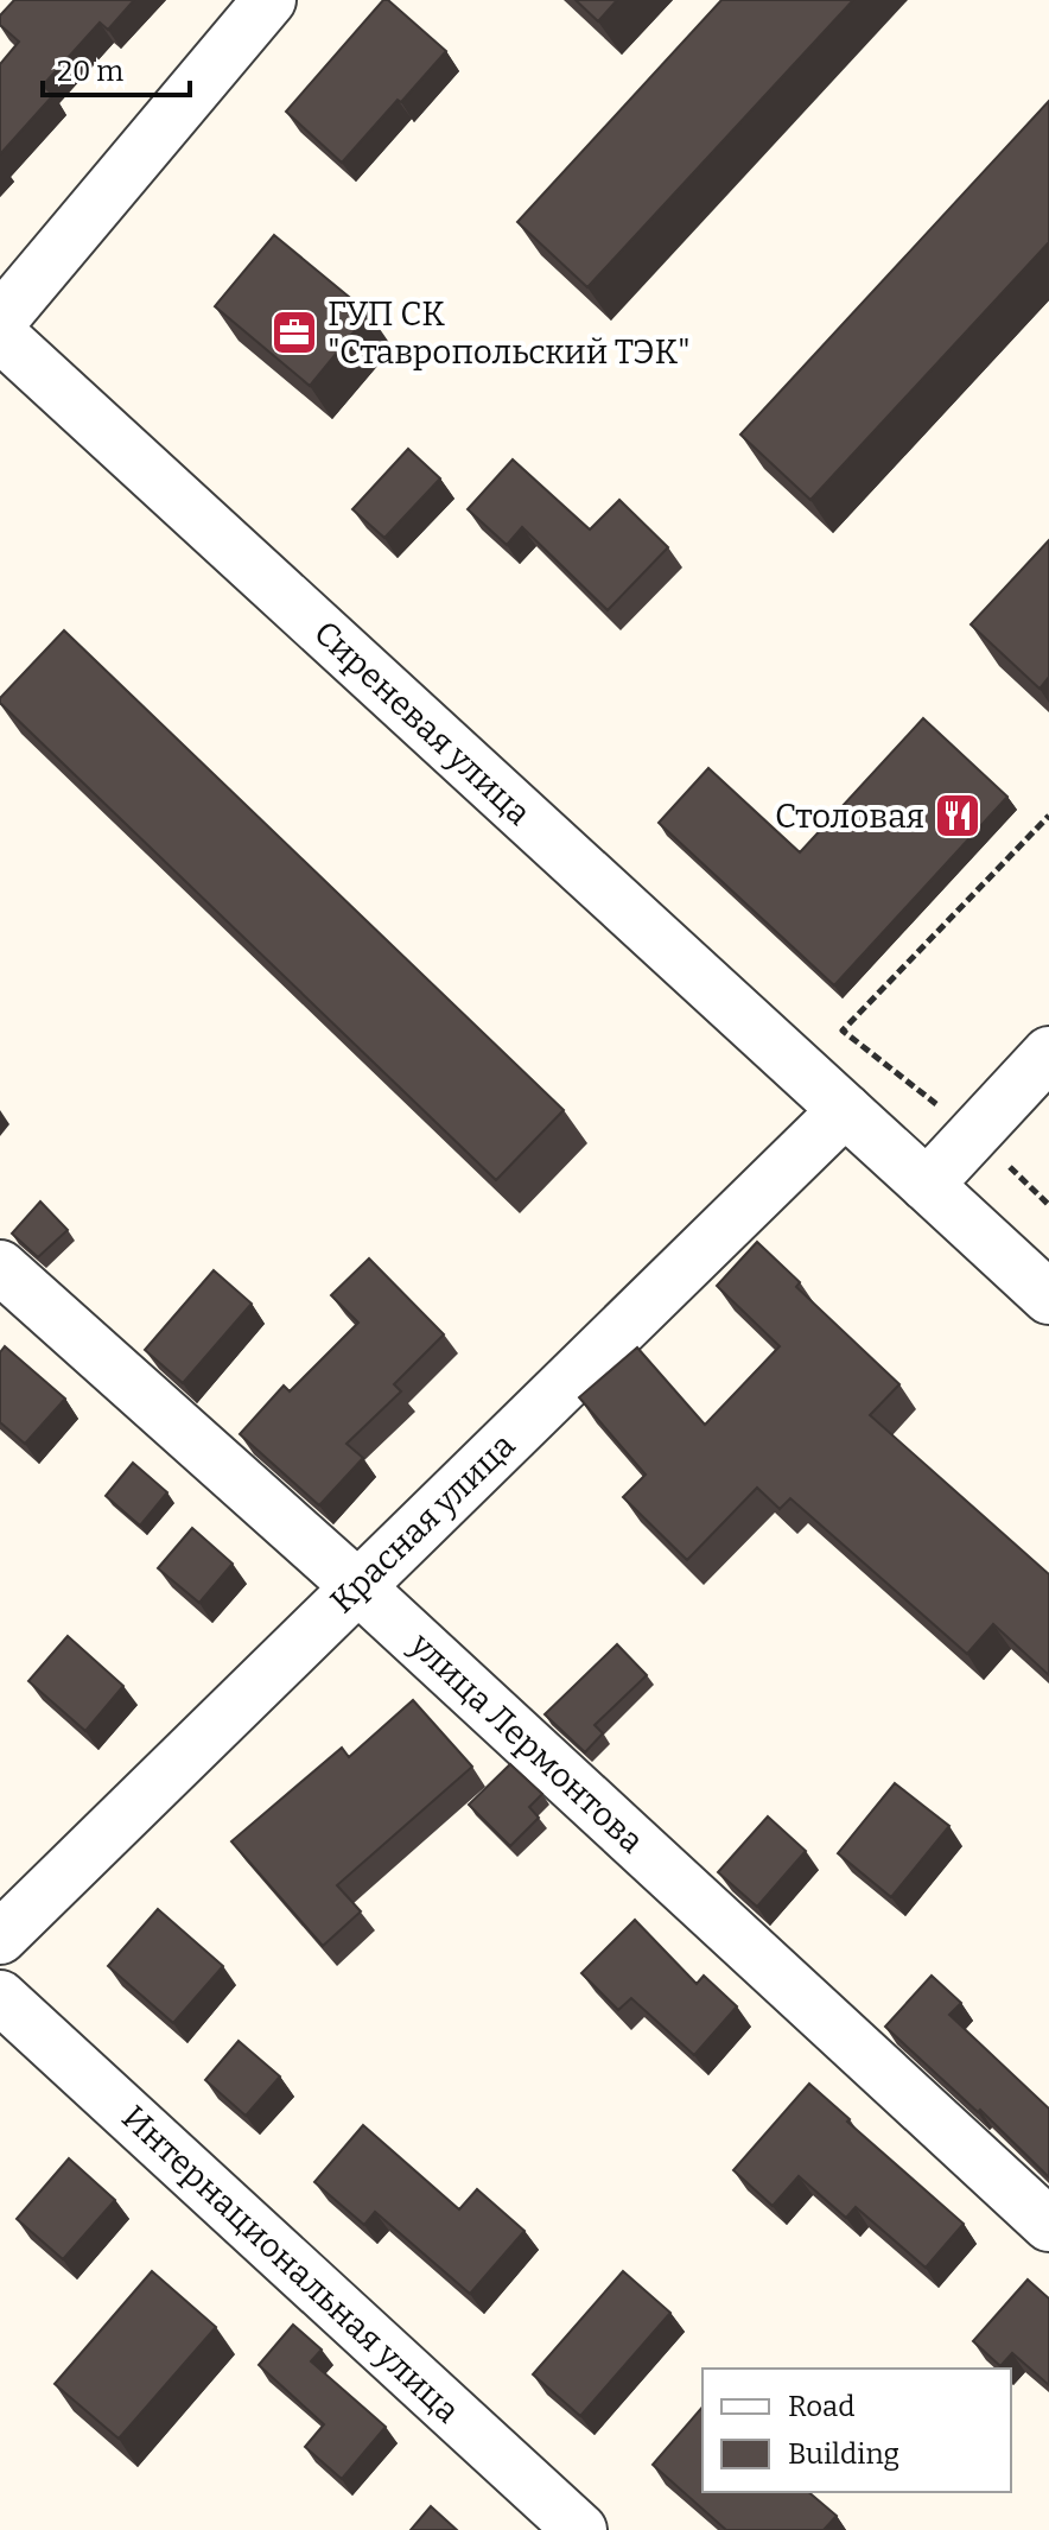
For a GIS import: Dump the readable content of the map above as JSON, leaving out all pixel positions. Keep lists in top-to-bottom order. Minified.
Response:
{"streets":{"street":["Сиреневая улица","Красная улица","улица Лермонтова","Интернациональная улица"]},"crossings":[["Сиреневая улица","Красная улица"],["Красная улица","улица Лермонтова"]],"places":{"office":["ГУП СК \"Ставропольский ТЭК\""],"restaurant":["Столовая"]},"legend":["Road","Building"],"scale_bar":"20 m"}
